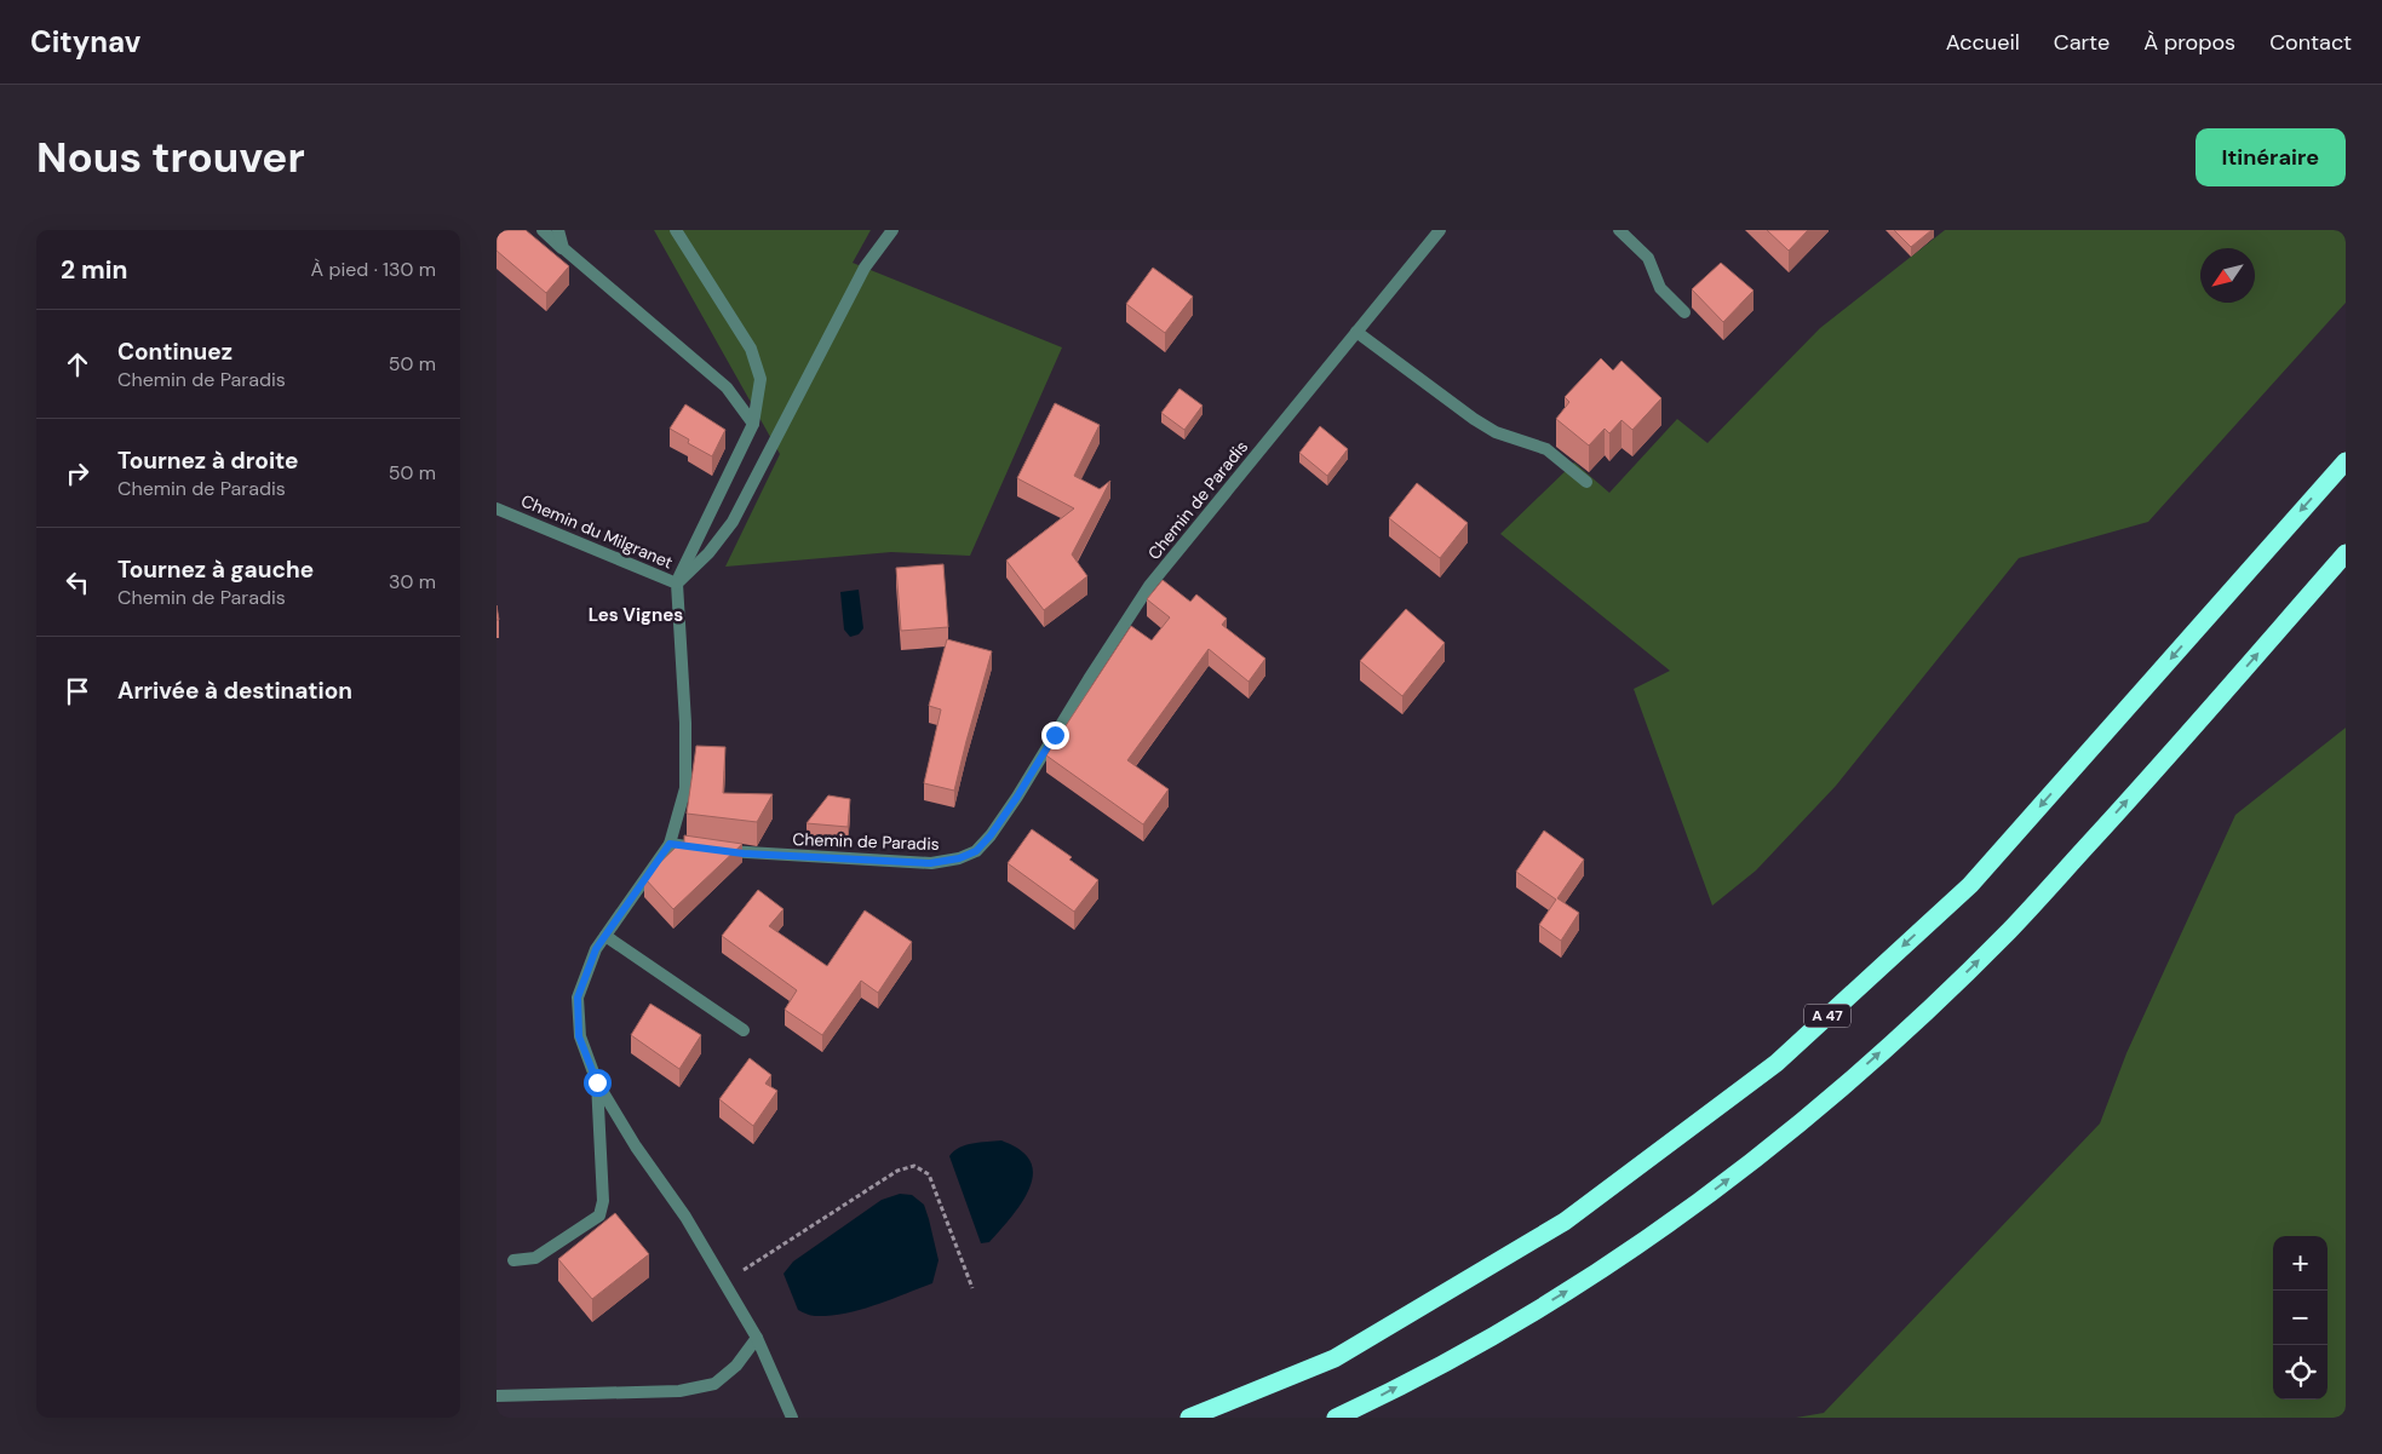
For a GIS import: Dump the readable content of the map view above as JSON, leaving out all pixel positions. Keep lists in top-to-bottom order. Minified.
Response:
{"streets":{"highway":["A 47"],"street":["Chemin de Paradis","Chemin du Milgranet"]},"crossings":[["Chemin de Paradis","Chemin du Milgranet"]],"districts":["Les Vignes"],"north":"bottom left","page":{"header":"Citynav","nav":["Accueil","Carte","À propos","Contact"],"buttons":"Itinéraire","title":"Nous trouver","heading":["2 min","À pied · 130 m"],"list":[["Continuez","Chemin de Paradis","50 m"],["Tournez à droite","Chemin de Paradis","50 m"],["Tournez à gauche","Chemin de Paradis","30 m"],"Arrivée à destination"],"map_buttons":["+","−"]}}
